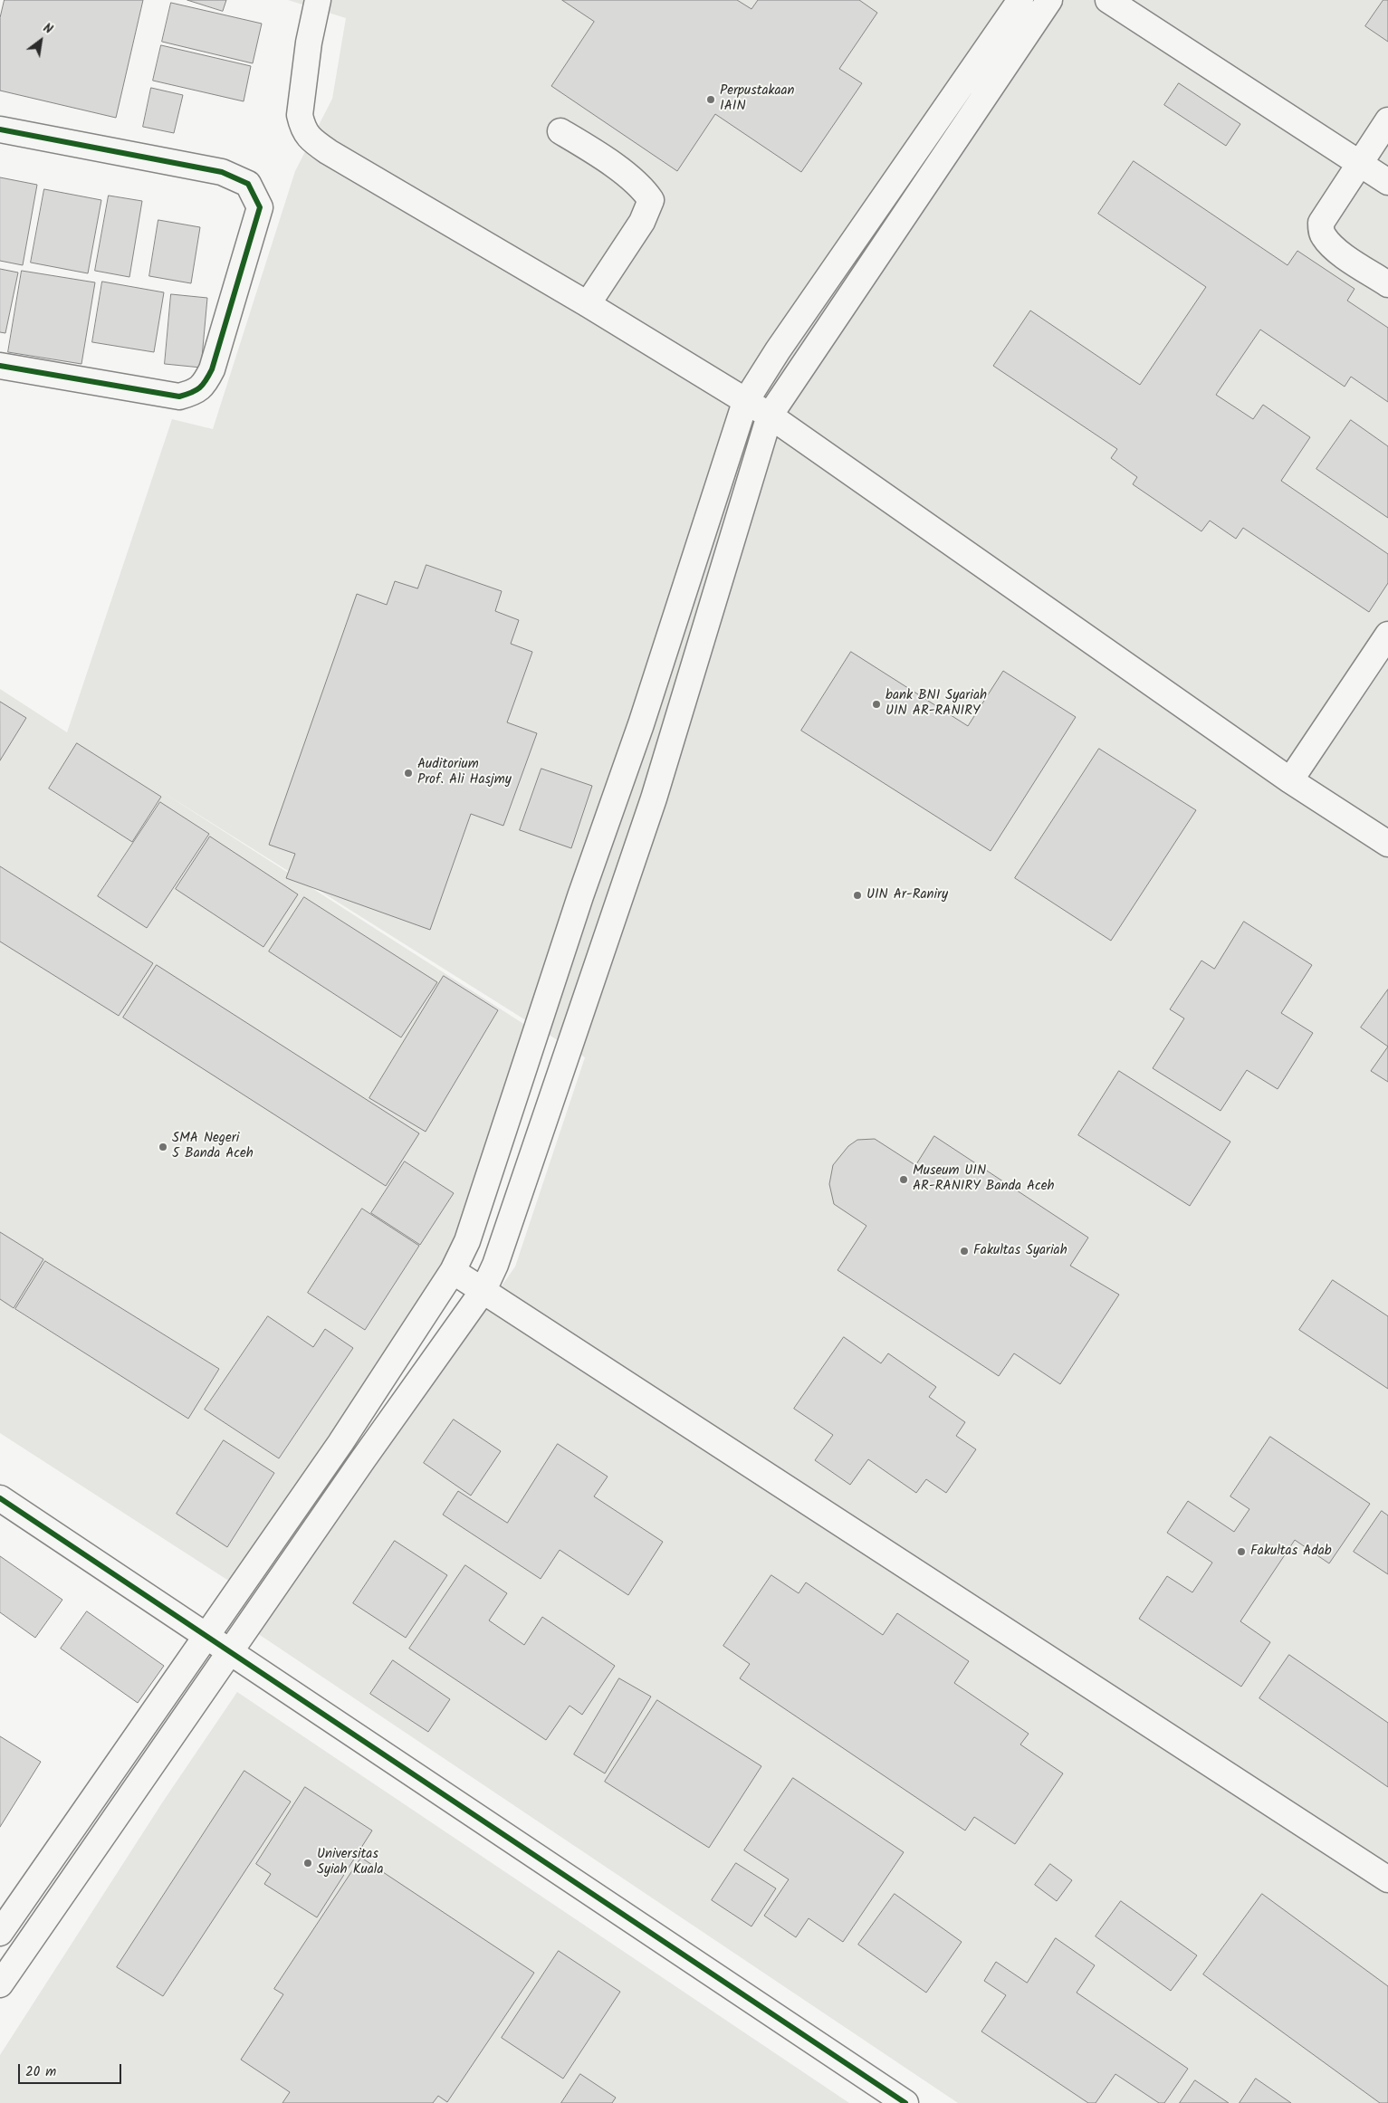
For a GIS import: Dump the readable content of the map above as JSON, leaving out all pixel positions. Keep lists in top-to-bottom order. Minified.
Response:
{"places":["Perpustakaan IAIN","bank BNI Syariah UIN AR-RANIRY","Auditorium Prof. Ali Hasjmy","UIN Ar-Raniry","SMA Negeri 5 Banda Aceh","Museum UIN AR-RANIRY Banda Aceh","Fakultas Syariah","Fakultas Adab","Universitas Syiah Kuala"],"scale_bar":"20 m","north":"top right"}
